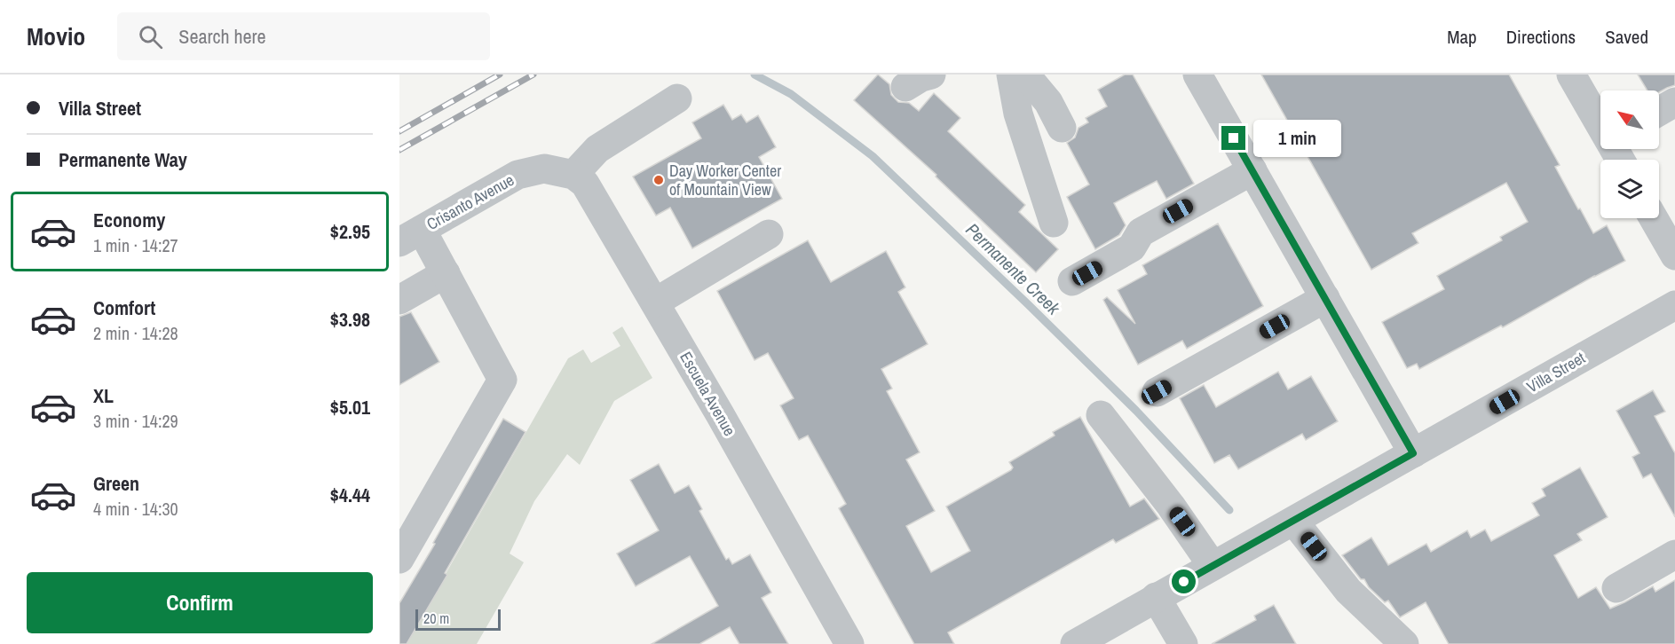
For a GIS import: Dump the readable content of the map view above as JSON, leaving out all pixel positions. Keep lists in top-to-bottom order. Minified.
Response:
{"streets":{"street":["Crisanto Avenue","Villa Street","Escuela Avenue"]},"crossings":[["Crisanto Avenue","Escuela Avenue"]],"water":["Permanente Creek"],"places":["Day Worker Center of Mountain View"],"scale_bar":"20 m","north":"top left","page":{"header":"Movio","search":"Search here","nav":["Map","Directions","Saved"],"banner":["Villa Street","Permanente Way"],"bubble":"1 min","list":[{"name":"Economy","note":"1 min · 14:27","value":"$2.95"},{"name":"Comfort","note":"2 min · 14:28","value":"$3.98"},{"name":"XL","note":"3 min · 14:29","value":"$5.01"},{"name":"Green","note":"4 min · 14:30","value":"$4.44"}],"buttons":"Confirm","scale":"20 m"}}
